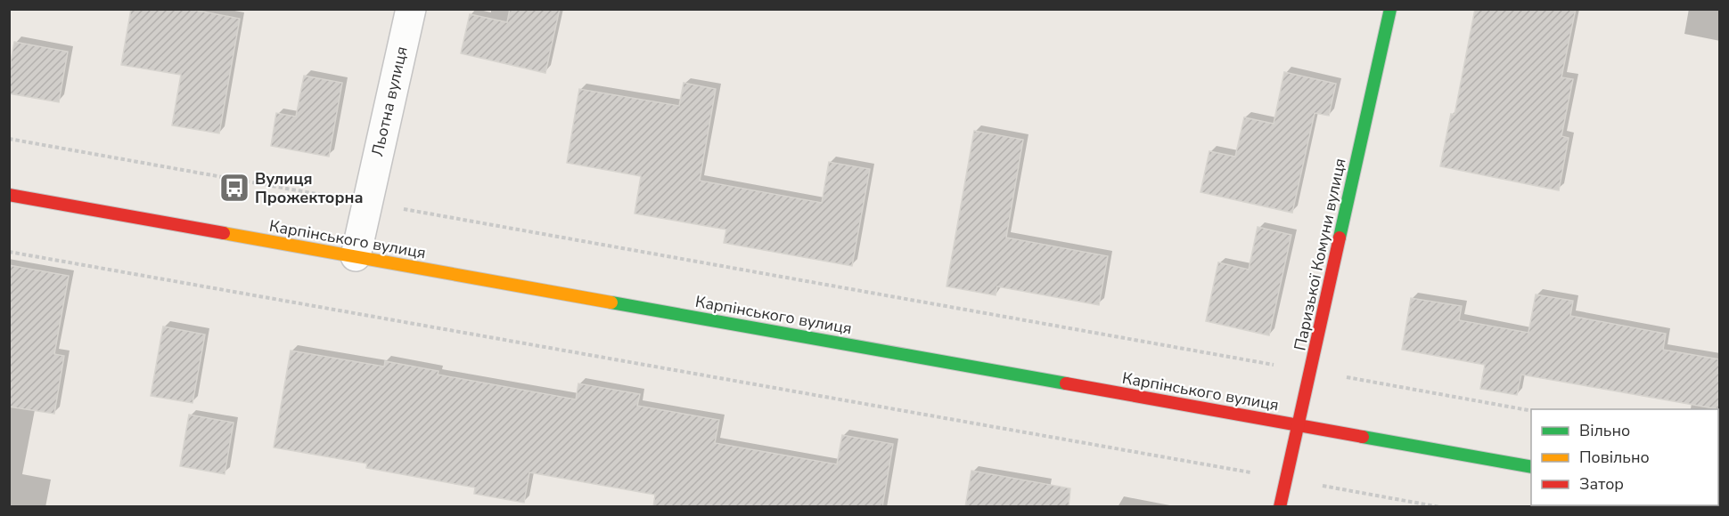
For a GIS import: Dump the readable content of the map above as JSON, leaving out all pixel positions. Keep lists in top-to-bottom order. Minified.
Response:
{"streets":{"street":["Льотна вулиця","Карпінського вулиця","Паризької Комуни вулиця"]},"crossings":[["Льотна вулиця","Карпінського вулиця"],["Карпінського вулиця","Паризької Комуни вулиця"]],"places":{"bus stop":["Вулиця Прожекторна"]},"legend":["Вільно","Повільно","Затор"]}
